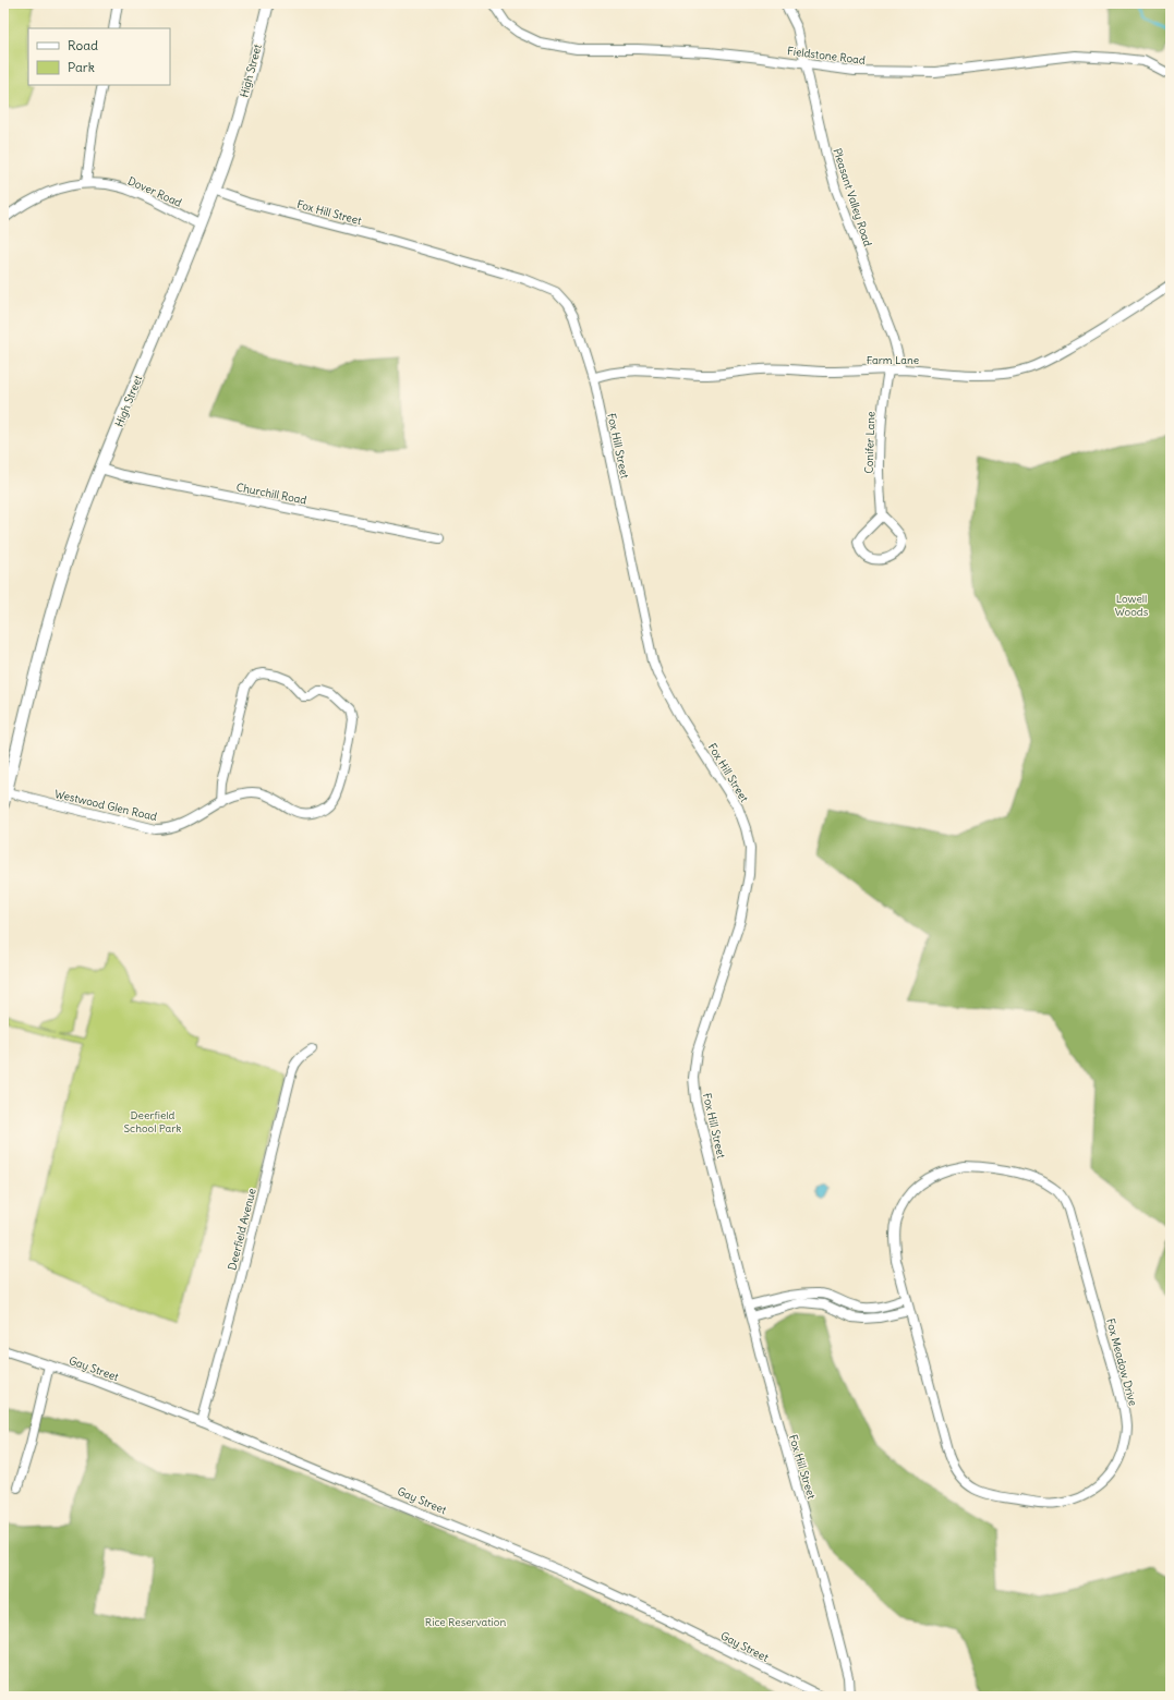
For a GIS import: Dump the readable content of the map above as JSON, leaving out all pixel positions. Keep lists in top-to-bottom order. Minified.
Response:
{"streets":{"main road":["High Street"],"street":["Fieldstone Road","Dover Road","Pleasant Valley Road","Fox Hill Street","Farm Lane","Conifer Lane","Churchill Road","Westwood Glen Road","Deerfield Avenue","Fox Meadow Drive","Gay Street"]},"crossings":[["Fieldstone Road","Pleasant Valley Road"],["High Street","Dover Road"],["High Street","Fox Hill Street"],["High Street","Churchill Road"],["High Street","Westwood Glen Road"],["Pleasant Valley Road","Farm Lane"],["Fox Hill Street","Farm Lane"],["Farm Lane","Conifer Lane"],["Deerfield Avenue","Gay Street"]],"parks":["Lowell Woods","Deerfield School Park","Rice Reservation"],"legend":["Road","Park"]}
